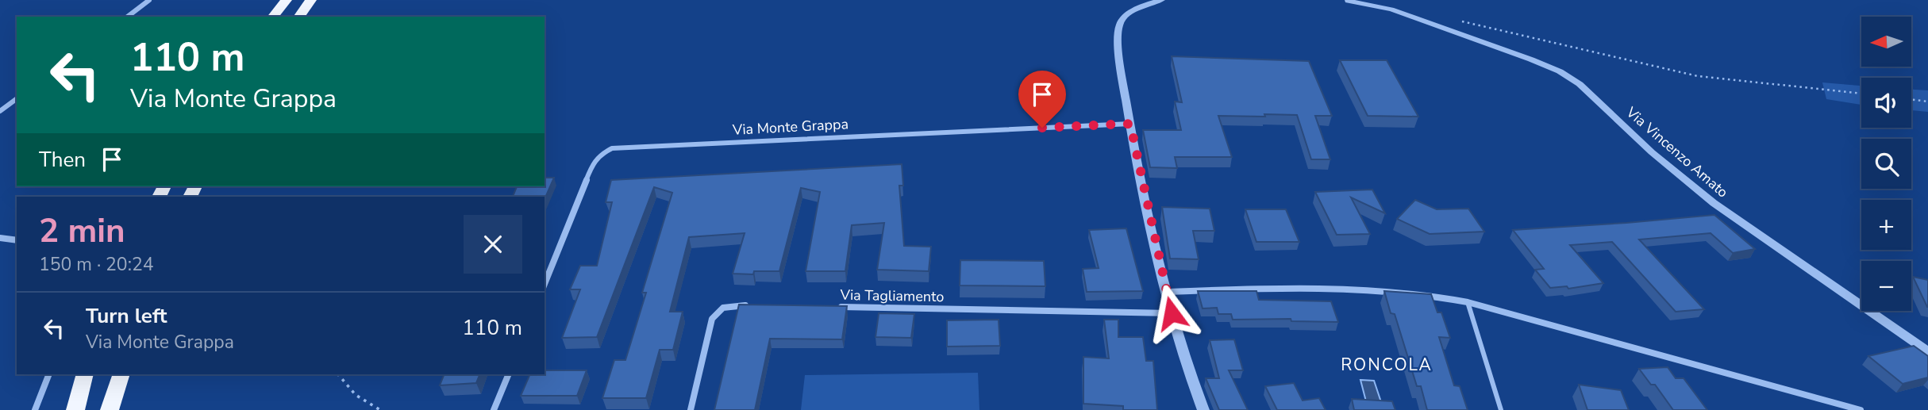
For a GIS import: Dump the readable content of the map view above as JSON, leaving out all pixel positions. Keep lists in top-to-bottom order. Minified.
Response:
{"streets":{"street":["Via Monte Grappa","Via Vincenzo Amato","Via Tagliamento"]},"districts":["RONCOLA"],"north":"left","page":{"map_buttons":["+","−"],"turn":["110 m","Via Monte Grappa"],"then":"Then","heading":["2 min","150 m · 20:24"],"list":[{"name":"Turn left","note":"Via Monte Grappa","value":"110 m"}]}}
